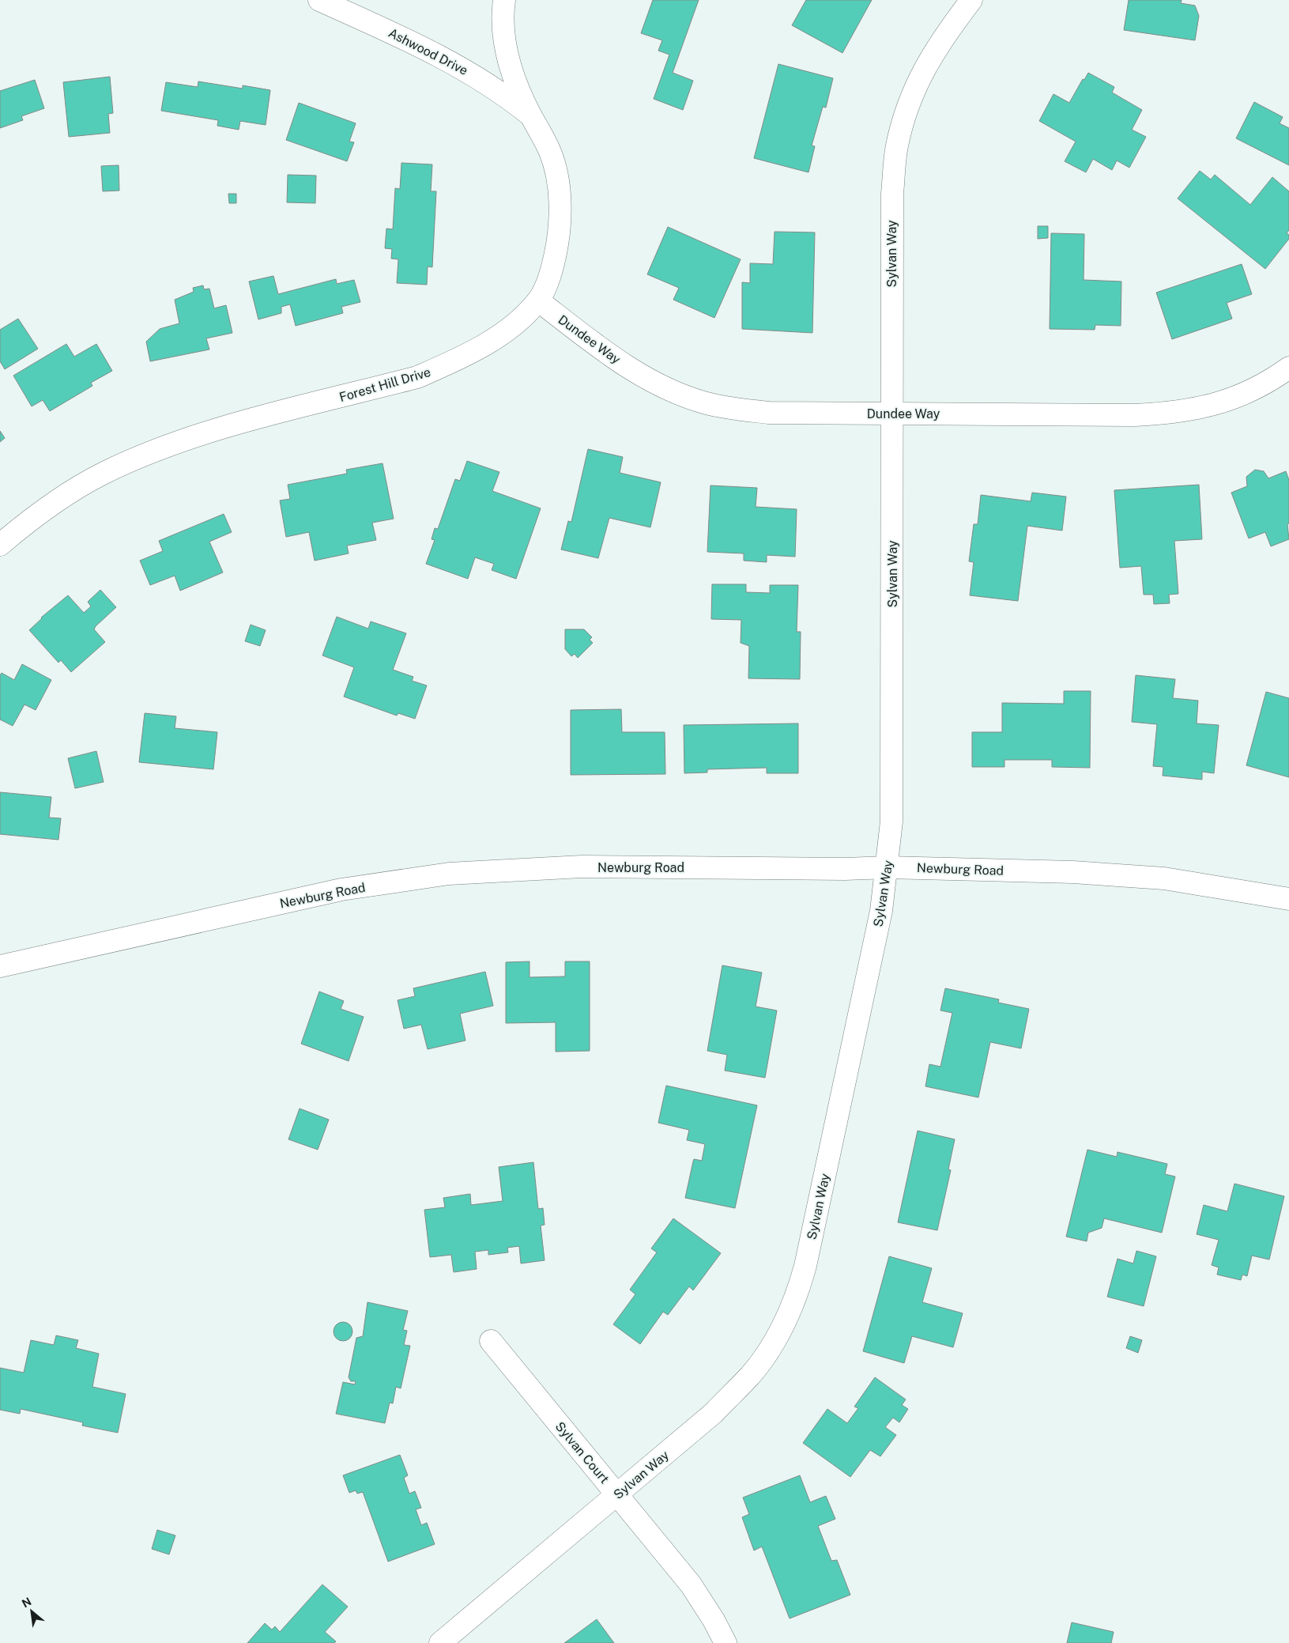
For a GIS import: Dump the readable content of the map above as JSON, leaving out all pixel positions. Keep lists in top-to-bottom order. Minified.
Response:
{"streets":{"street":["Ashwood Drive","Sylvan Way","Dundee Way","Forest Hill Drive","Newburg Road","Sylvan Court"]},"crossings":[["Ashwood Drive","Forest Hill Drive"],["Sylvan Way","Dundee Way"],["Sylvan Way","Newburg Road"],["Sylvan Way","Sylvan Court"],["Dundee Way","Forest Hill Drive"]],"north":"top left"}
